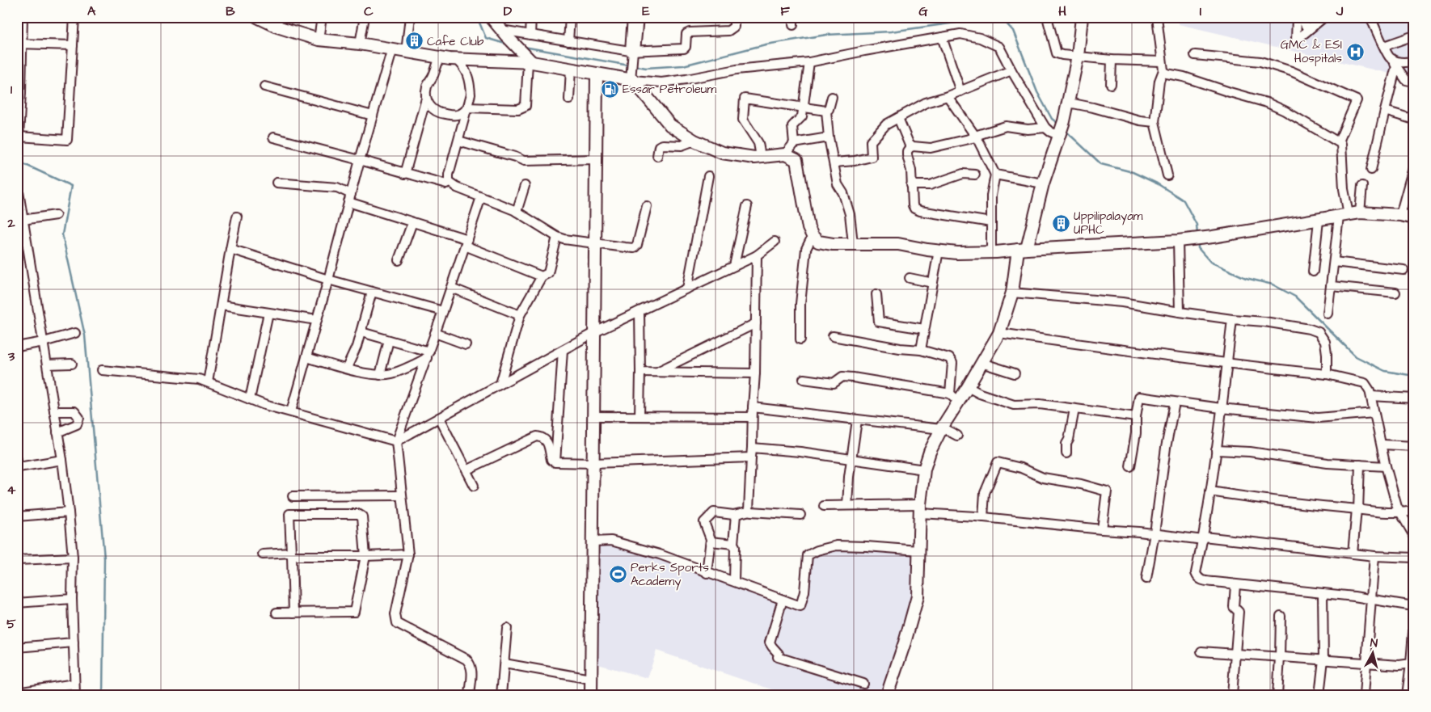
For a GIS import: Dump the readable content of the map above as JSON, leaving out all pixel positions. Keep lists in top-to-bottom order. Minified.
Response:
{"places":{"building":["Cafe Club","Uppilipalayam UPHC"],"hospital":["GMC & ESI Hospitals"],"fuel station":["Essar Petroleum"],"sports":["Perks Sports Academy"]},"north":"top","grid":{"columns":["A","B","C","D","E","F","G","H","I","J"],"rows":["1","2","3","4","5"]}}
